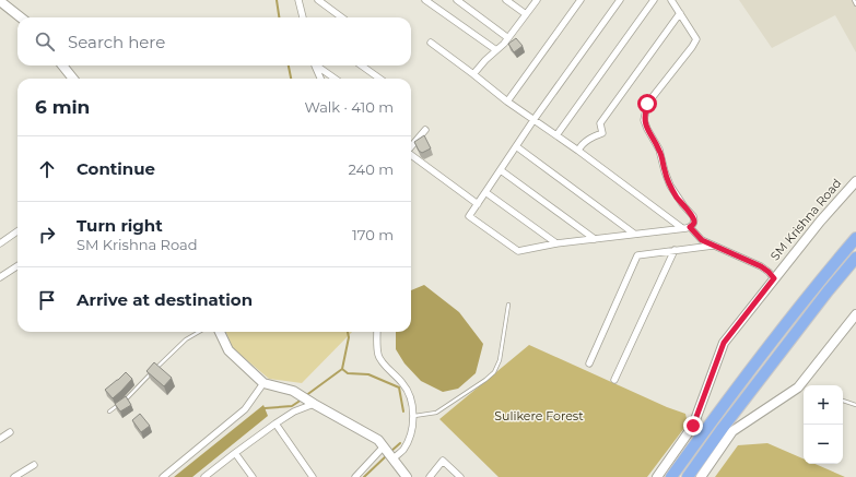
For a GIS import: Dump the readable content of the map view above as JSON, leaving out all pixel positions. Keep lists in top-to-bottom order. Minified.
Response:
{"streets":{"street":["SM Krishna Road"]},"parks":["Sulikere Forest"],"page":{"search":"Search here","heading":["6 min","Walk · 410 m"],"list":[["Continue","240 m"],["Turn right","SM Krishna Road","170 m"],"Arrive at destination"],"map_buttons":["+","−"]}}
